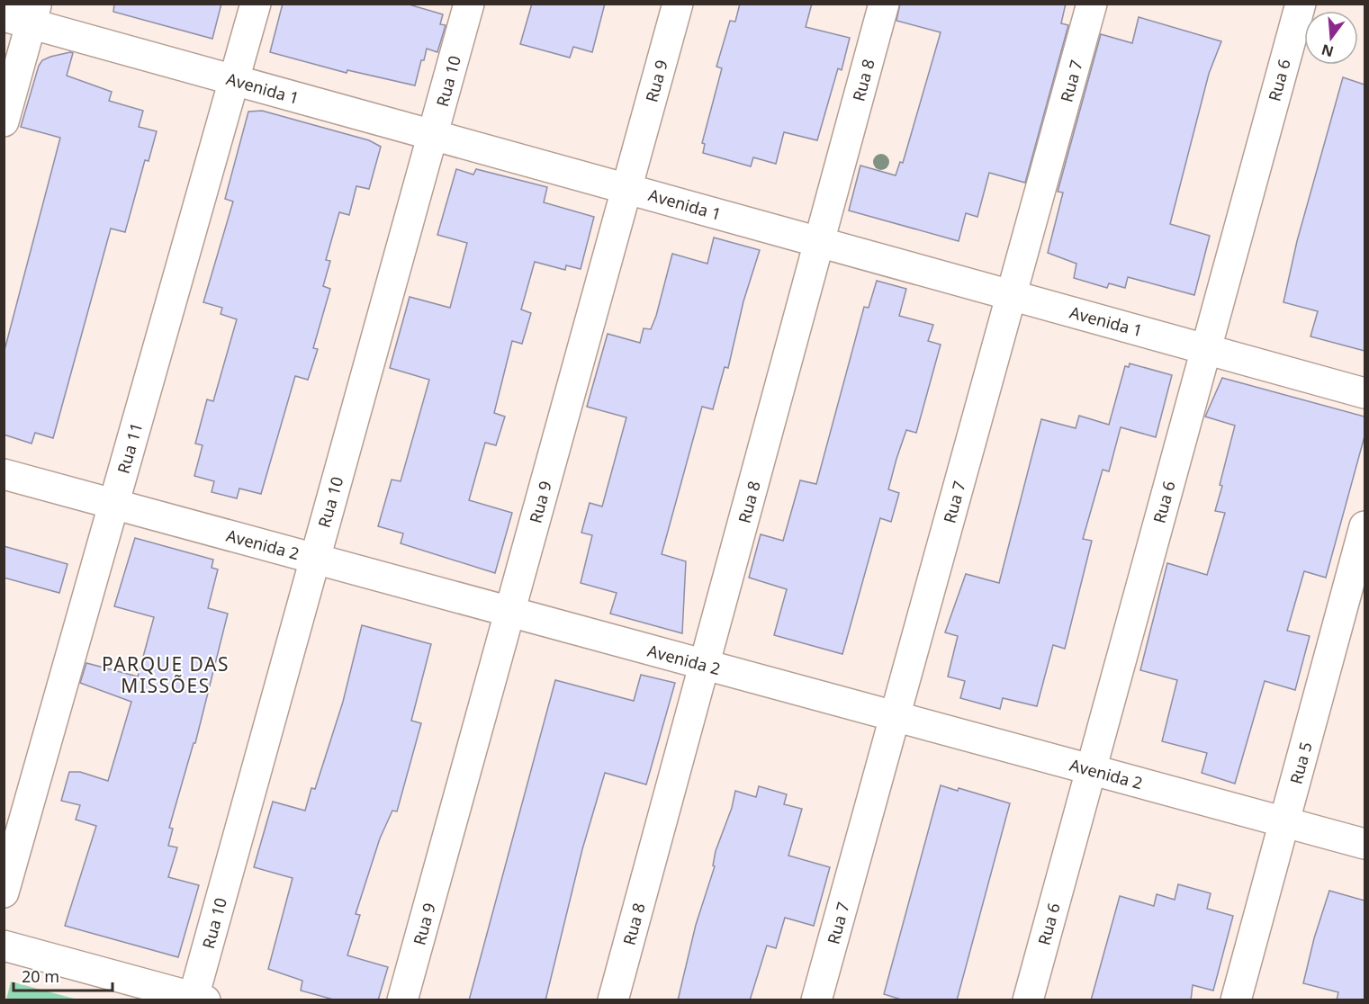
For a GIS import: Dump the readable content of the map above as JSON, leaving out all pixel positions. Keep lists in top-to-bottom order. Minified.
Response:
{"streets":{"street":["Rua 8","Rua 6","Rua 10","Rua 9","Rua 7","Avenida 1","Rua 11","Avenida 2","Rua 5"]},"crossings":[["Rua 8","Avenida 1"],["Rua 8","Avenida 2"],["Rua 6","Avenida 1"],["Rua 6","Avenida 2"],["Rua 10","Avenida 1"],["Rua 10","Avenida 2"],["Rua 9","Avenida 1"],["Rua 9","Avenida 2"],["Rua 7","Avenida 1"],["Rua 7","Avenida 2"],["Avenida 1","Rua 11"],["Rua 11","Avenida 2"],["Avenida 2","Rua 5"]],"districts":["PARQUE DAS MISSÕES"],"scale_bar":"20 m","north":"bottom"}
